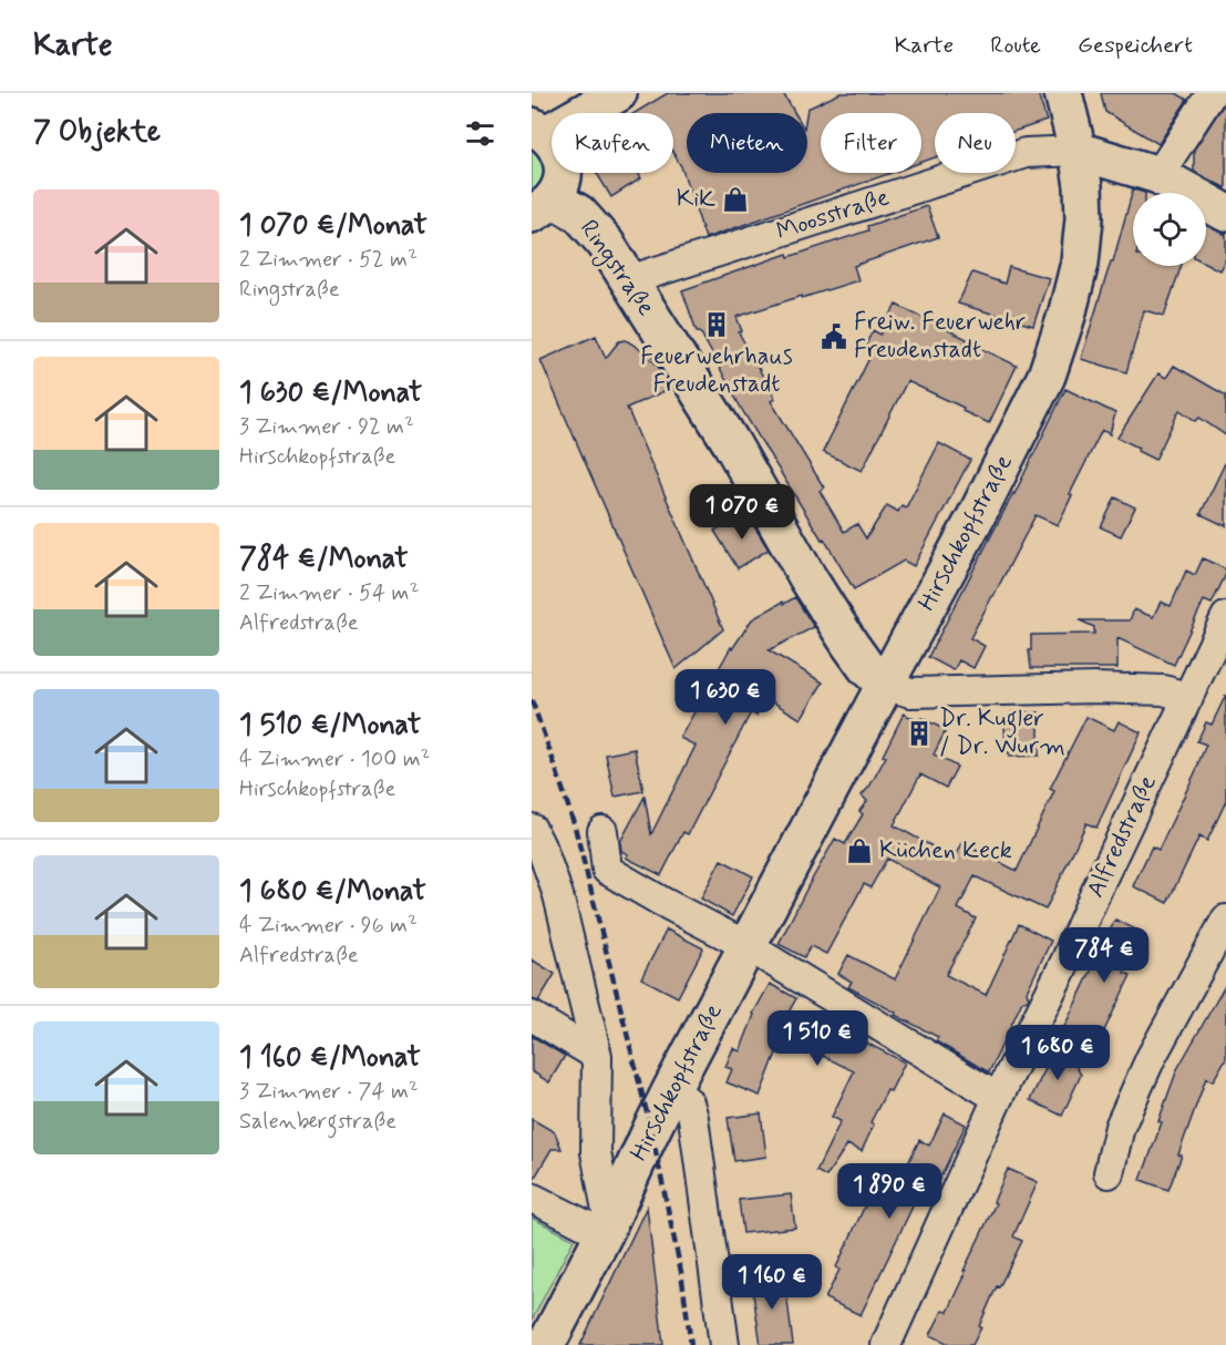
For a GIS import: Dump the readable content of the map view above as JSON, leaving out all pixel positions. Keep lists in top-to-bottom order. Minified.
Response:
{"streets":{"main road":["Ringstraße","Hirschkopfstraße"],"street":["Moosstraße","Alfredstraße"]},"crossings":[["Moosstraße","Ringstraße"],["Moosstraße","Hirschkopfstraße"],["Ringstraße","Hirschkopfstraße"]],"places":{"shop":["KiK","Küchen Keck"],"building":["Feuerwehrhaus Freudenstadt","Dr. Kugler / Dr. Wurm"],"public building":["Freiw. Feuerwehr Freudenstadt"]},"page":{"header":"Karte","nav":["Karte","Route","Gespeichert"],"heading":"7 Objekte","chip":["Kaufen","Mieten","Filter","Neu"],"list":[{"name":"1 070 €/Monat","note":"2 Zimmer · 52 m² · Ringstraße"},{"name":"1 630 €/Monat","note":"3 Zimmer · 92 m² · Hirschkopfstraße"},{"name":"784 €/Monat","note":"2 Zimmer · 54 m² · Alfredstraße"},{"name":"1 510 €/Monat","note":"4 Zimmer · 100 m² · Hirschkopfstraße"},{"name":"1 680 €/Monat","note":"4 Zimmer · 96 m² · Alfredstraße"},{"name":"1 160 €/Monat","note":"3 Zimmer · 74 m² · Salenbergstraße"}],"price":["1 070 €","1 630 €","784 €","1 510 €","1 680 €","1 890 €","1 160 €"]}}
